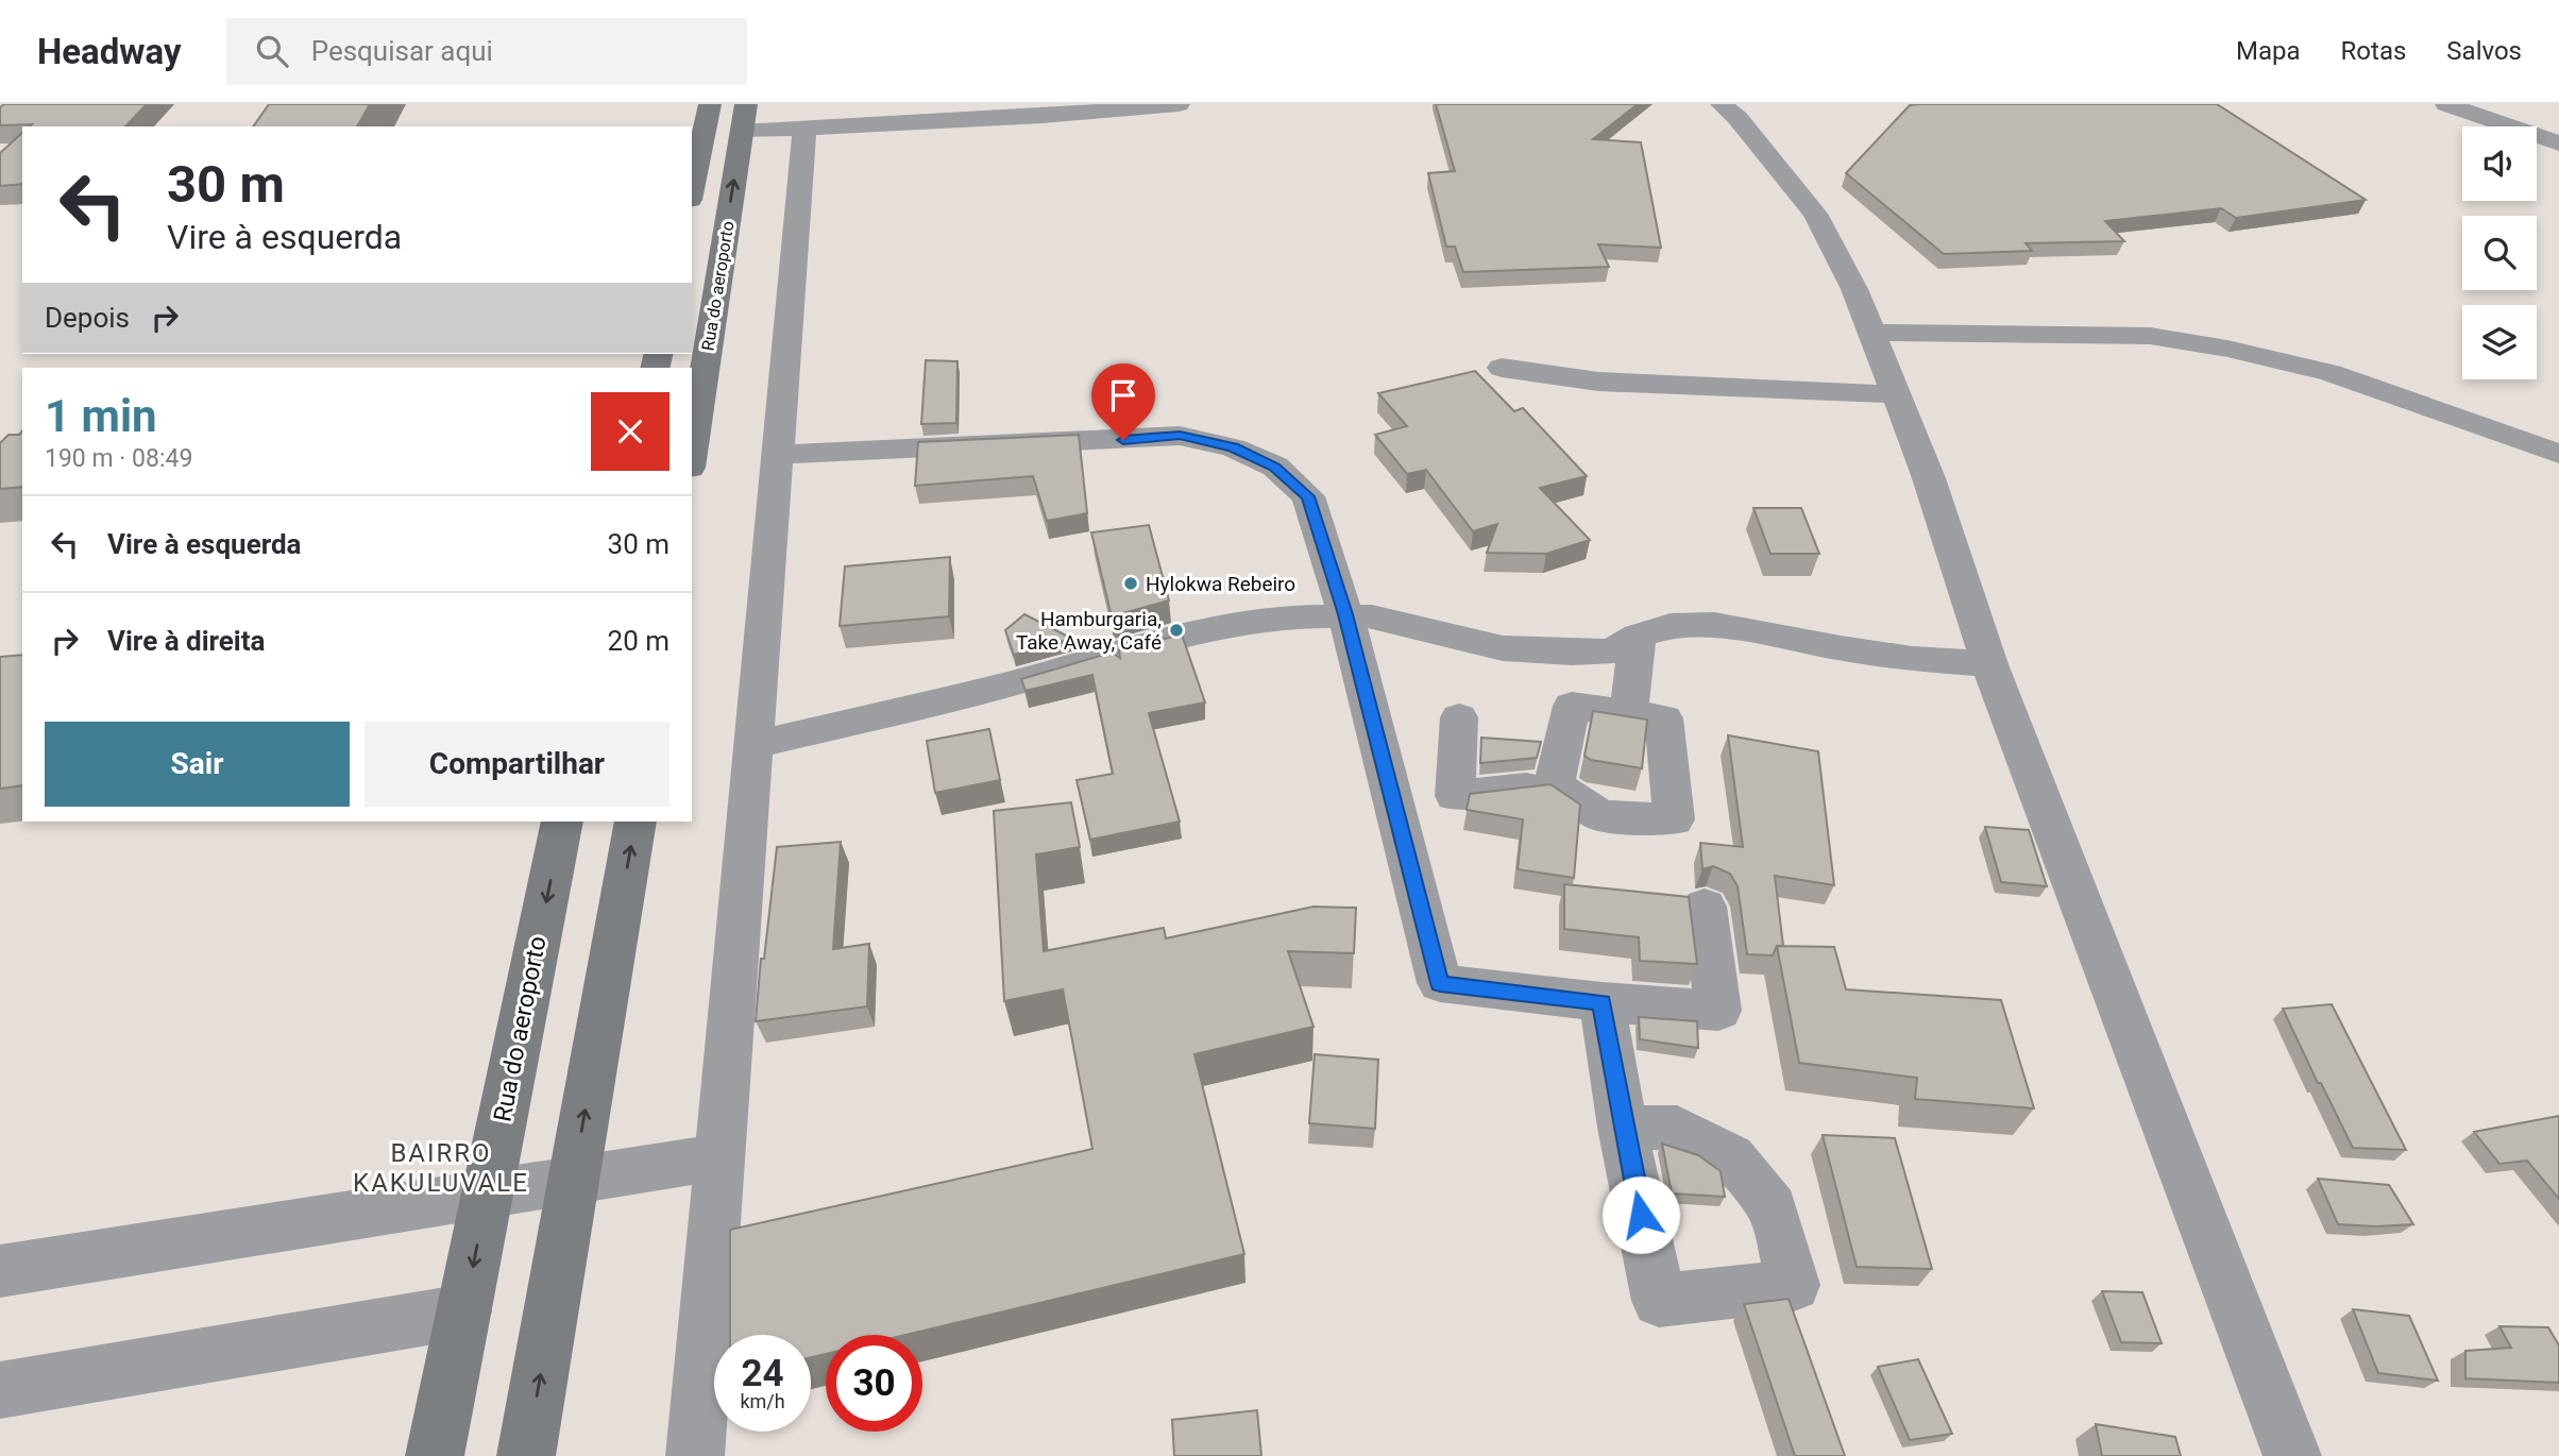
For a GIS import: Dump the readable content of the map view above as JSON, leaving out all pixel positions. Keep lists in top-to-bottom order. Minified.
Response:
{"streets":{"main road":["Rua do aeroporto"]},"districts":["BAIRRO KAKULUVALE"],"places":["Hylokwa Rebeiro","Hamburgaria, Take Away, Café"],"page":{"header":"Headway","search":"Pesquisar aqui","nav":["Mapa","Rotas","Salvos"],"turn":["30 m","Vire à esquerda"],"then":"Depois","heading":["1 min","190 m · 08:49"],"list":[{"name":"Vire à esquerda","value":"30 m"},{"name":"Vire à direita","value":"20 m"}],"buttons":["Sair","Compartilhar"],"speed":"24 km/h","limit":"30"}}
